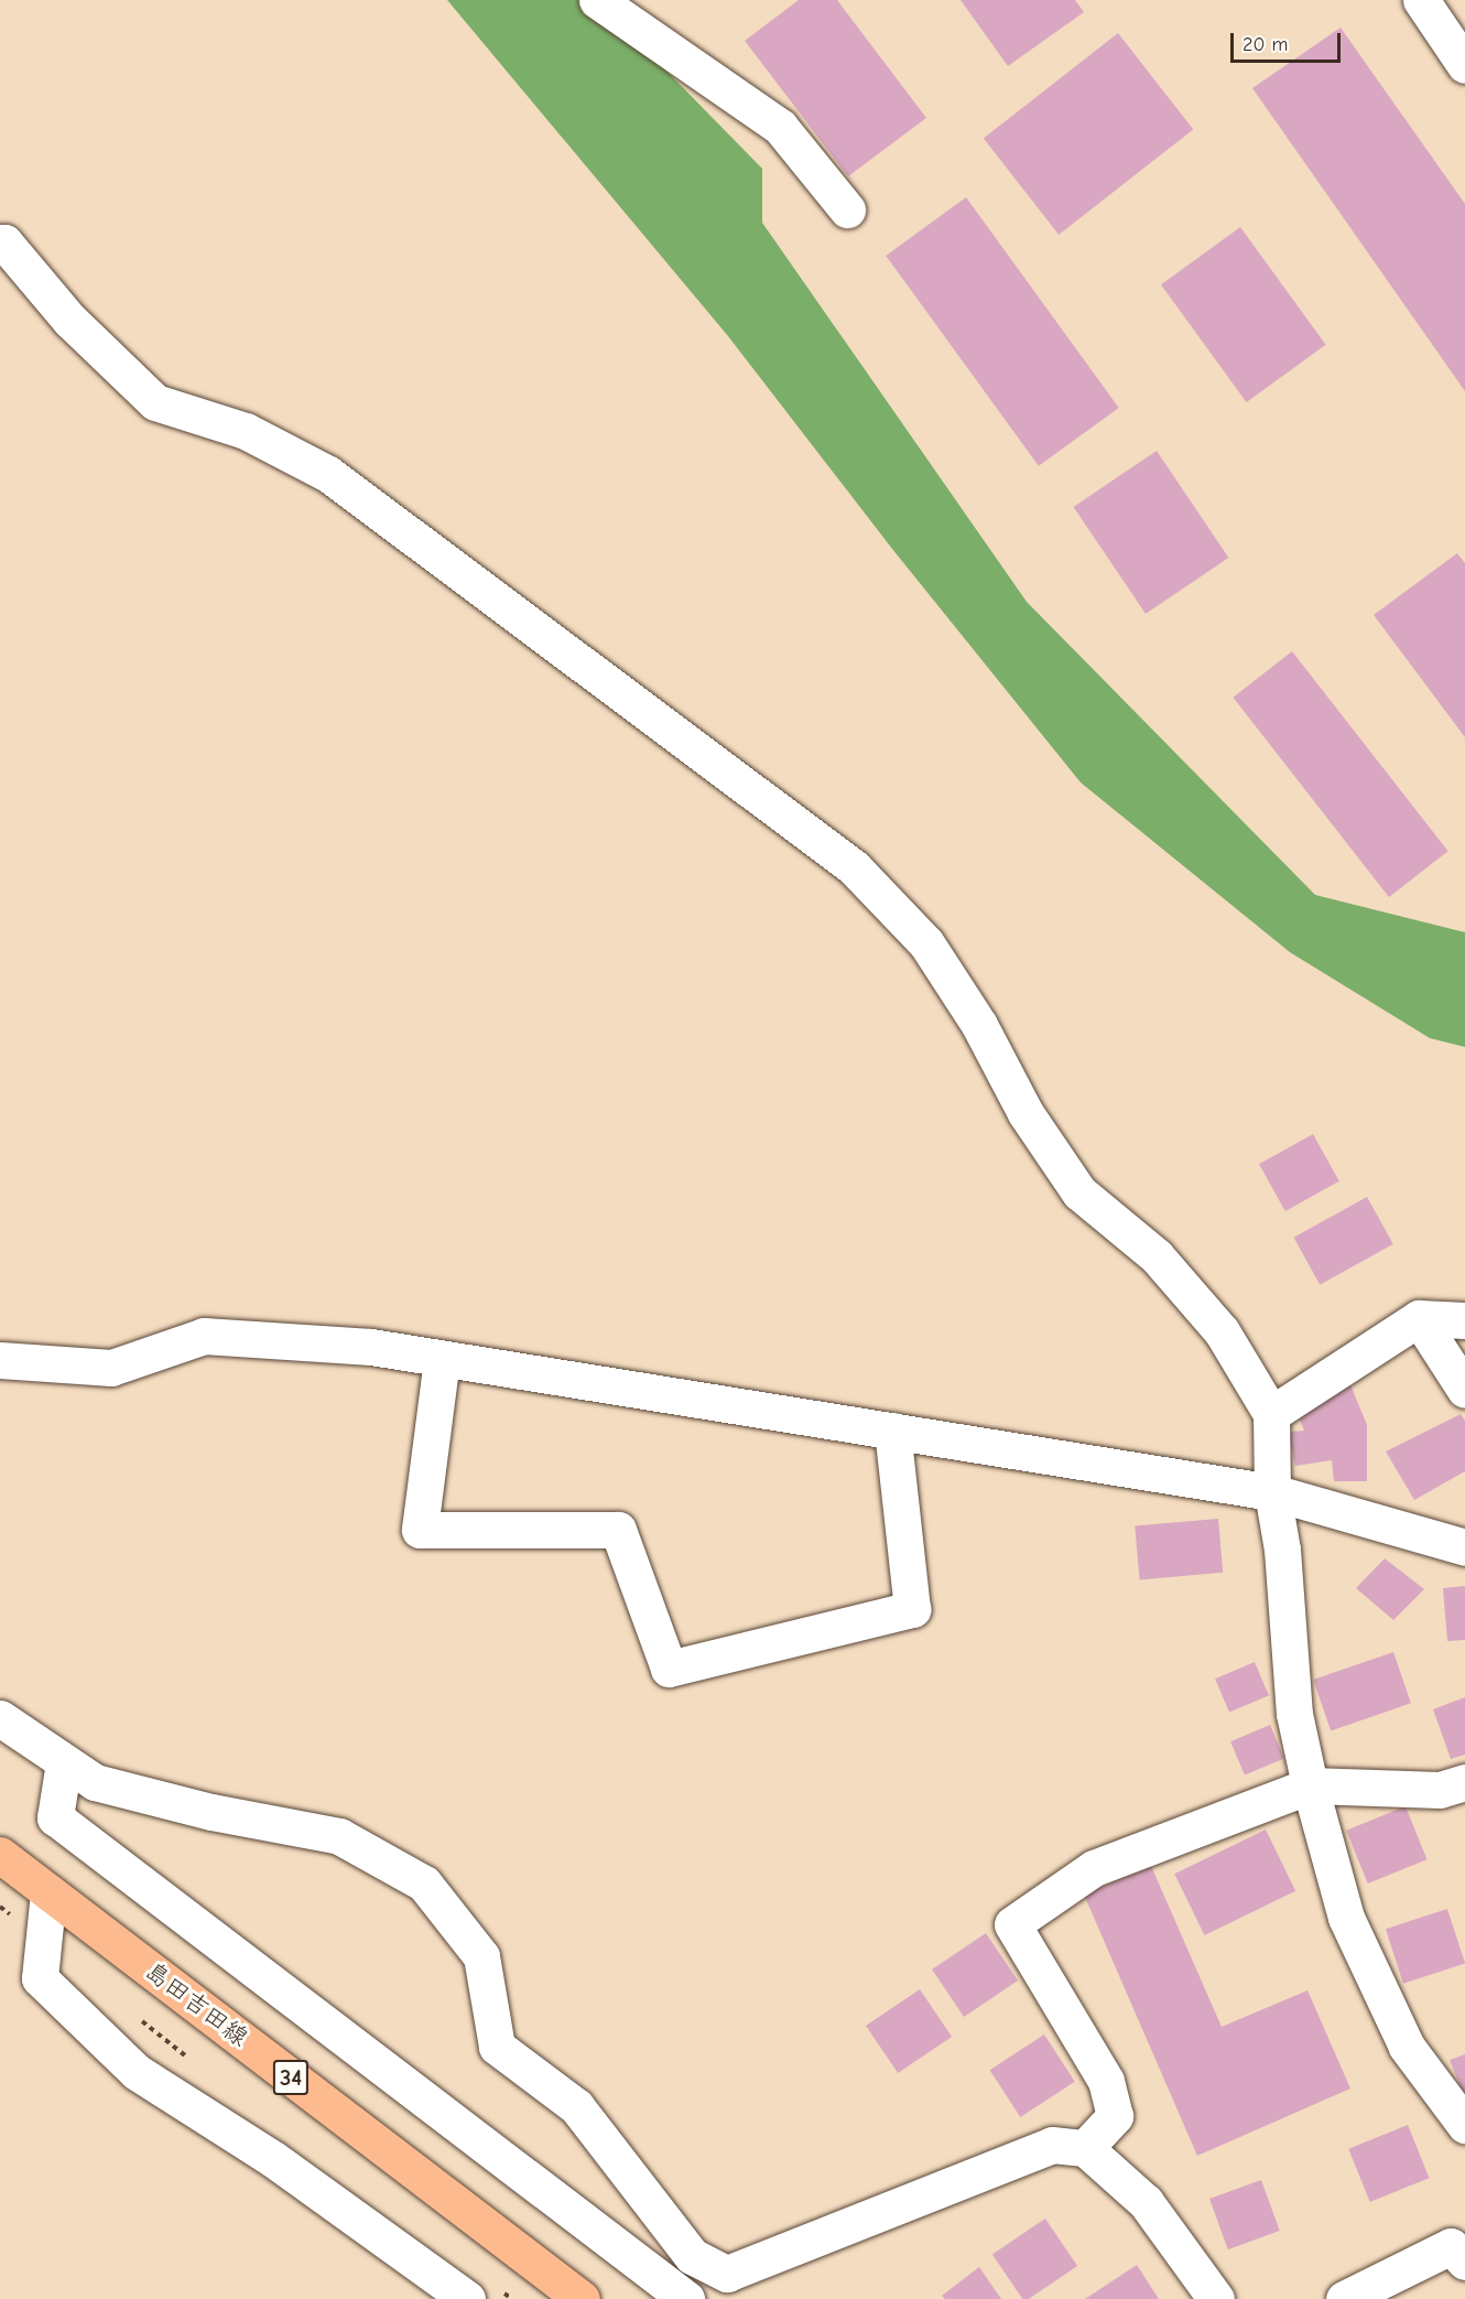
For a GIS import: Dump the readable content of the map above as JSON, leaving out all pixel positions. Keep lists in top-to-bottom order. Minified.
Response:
{"streets":{"main road":["島田吉田線","34"]},"scale_bar":"20 m"}
